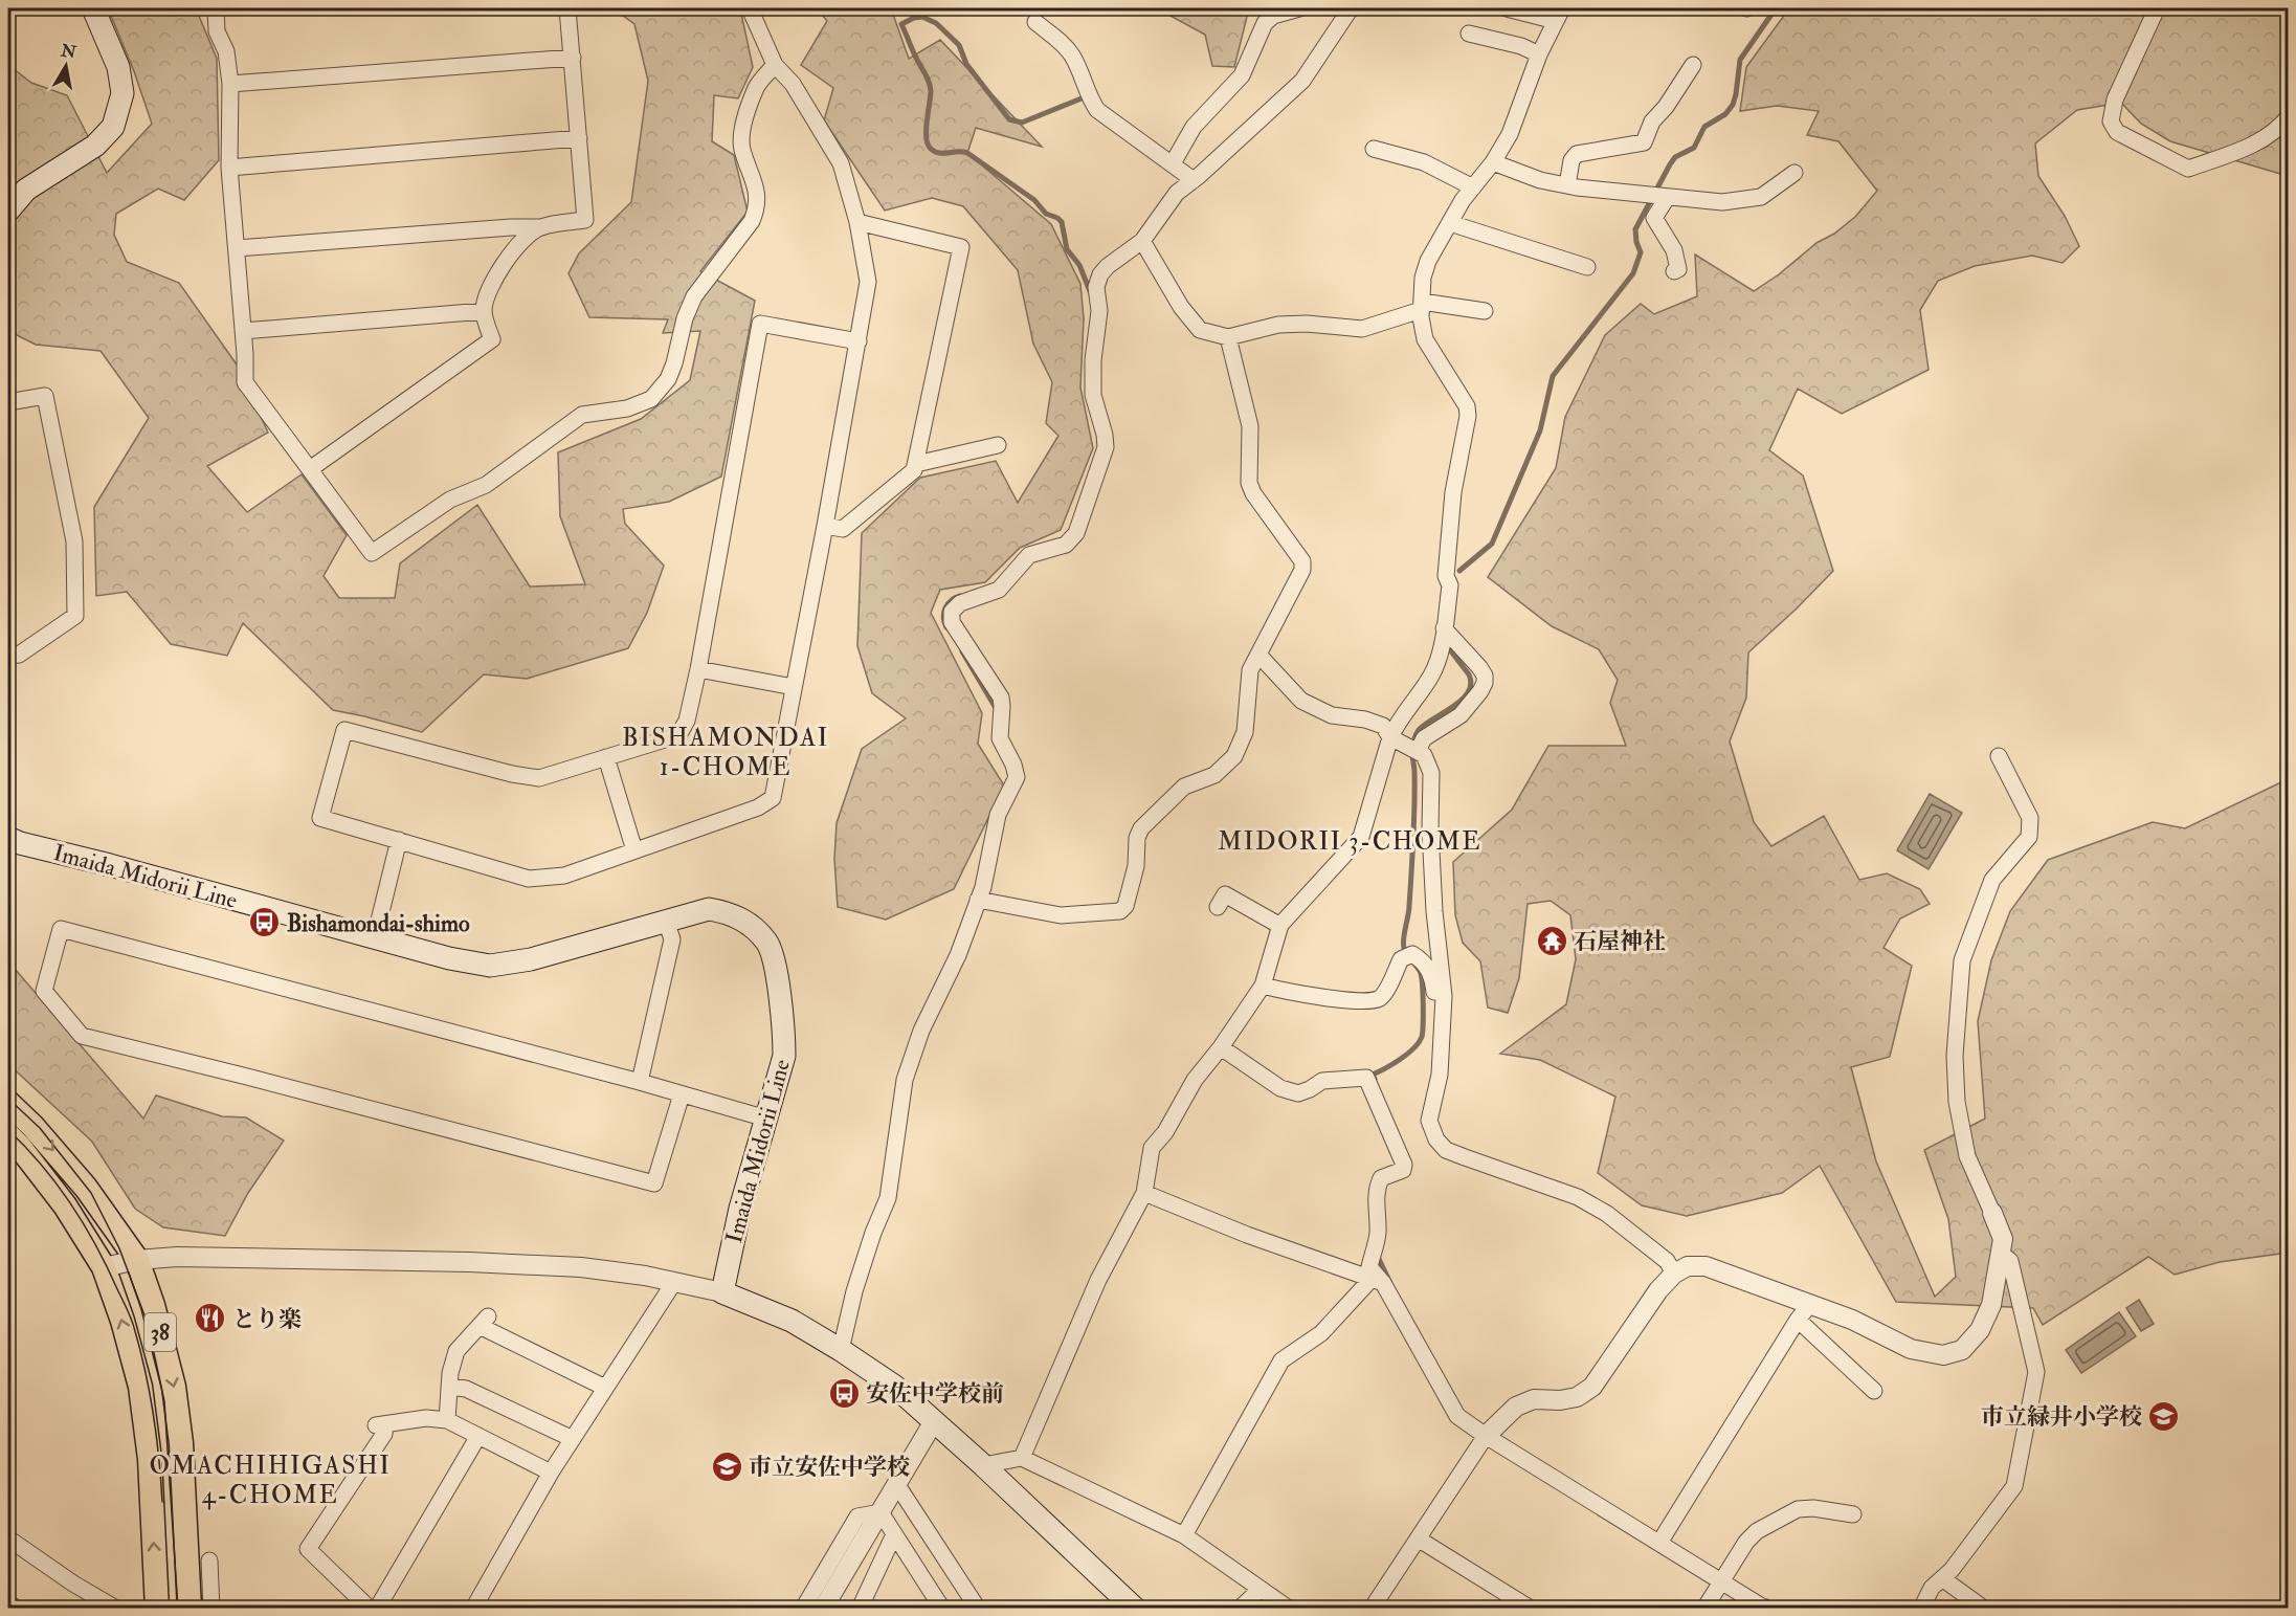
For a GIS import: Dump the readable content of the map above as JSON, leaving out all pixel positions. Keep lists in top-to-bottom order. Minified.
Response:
{"streets":{"main road":["Imaida Midorii Line","38"]},"districts":["BISHAMONDAI 1-CHOME","MIDORII 3-CHOME","OMACHIHIGASHI 4-CHOME"],"places":{"bus stop":["Bishamondai-shimo","安佐中学校前"],"temple":["石屋神社"],"restaurant":["とり楽"],"school or university":["市立緑井小学校","市立安佐中学校"]},"north":"top"}
